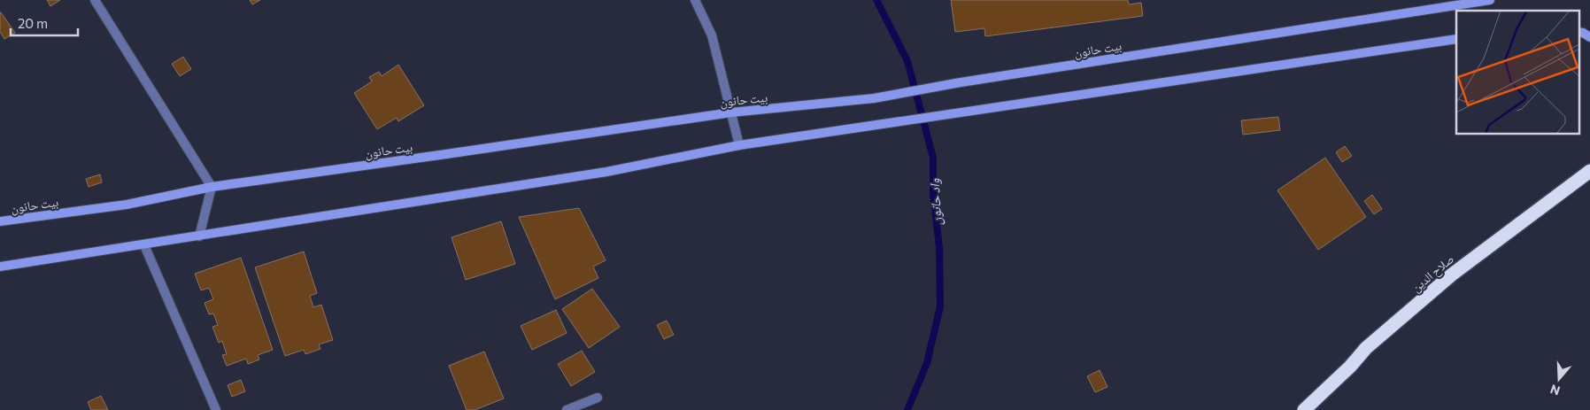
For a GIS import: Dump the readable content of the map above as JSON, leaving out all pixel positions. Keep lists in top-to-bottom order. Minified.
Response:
{"streets":{"highway":["صلاح الدين"],"main road":["بيت حانون"]},"water":["واد حانون"],"scale_bar":"20 m","north":"bottom"}
